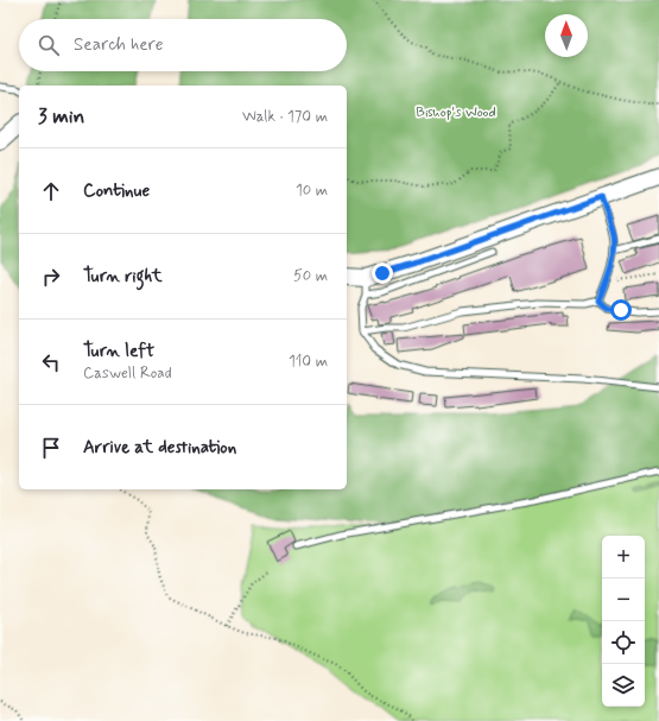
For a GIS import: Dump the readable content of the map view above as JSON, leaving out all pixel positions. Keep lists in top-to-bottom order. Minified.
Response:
{"parks":["Bishop's Wood"],"north":"top","page":{"search":"Search here","heading":["3 min","Walk · 170 m"],"list":[["Continue","10 m"],["Turn right","50 m"],["Turn left","Caswell Road","110 m"],"Arrive at destination"],"map_buttons":["+","−"]}}
